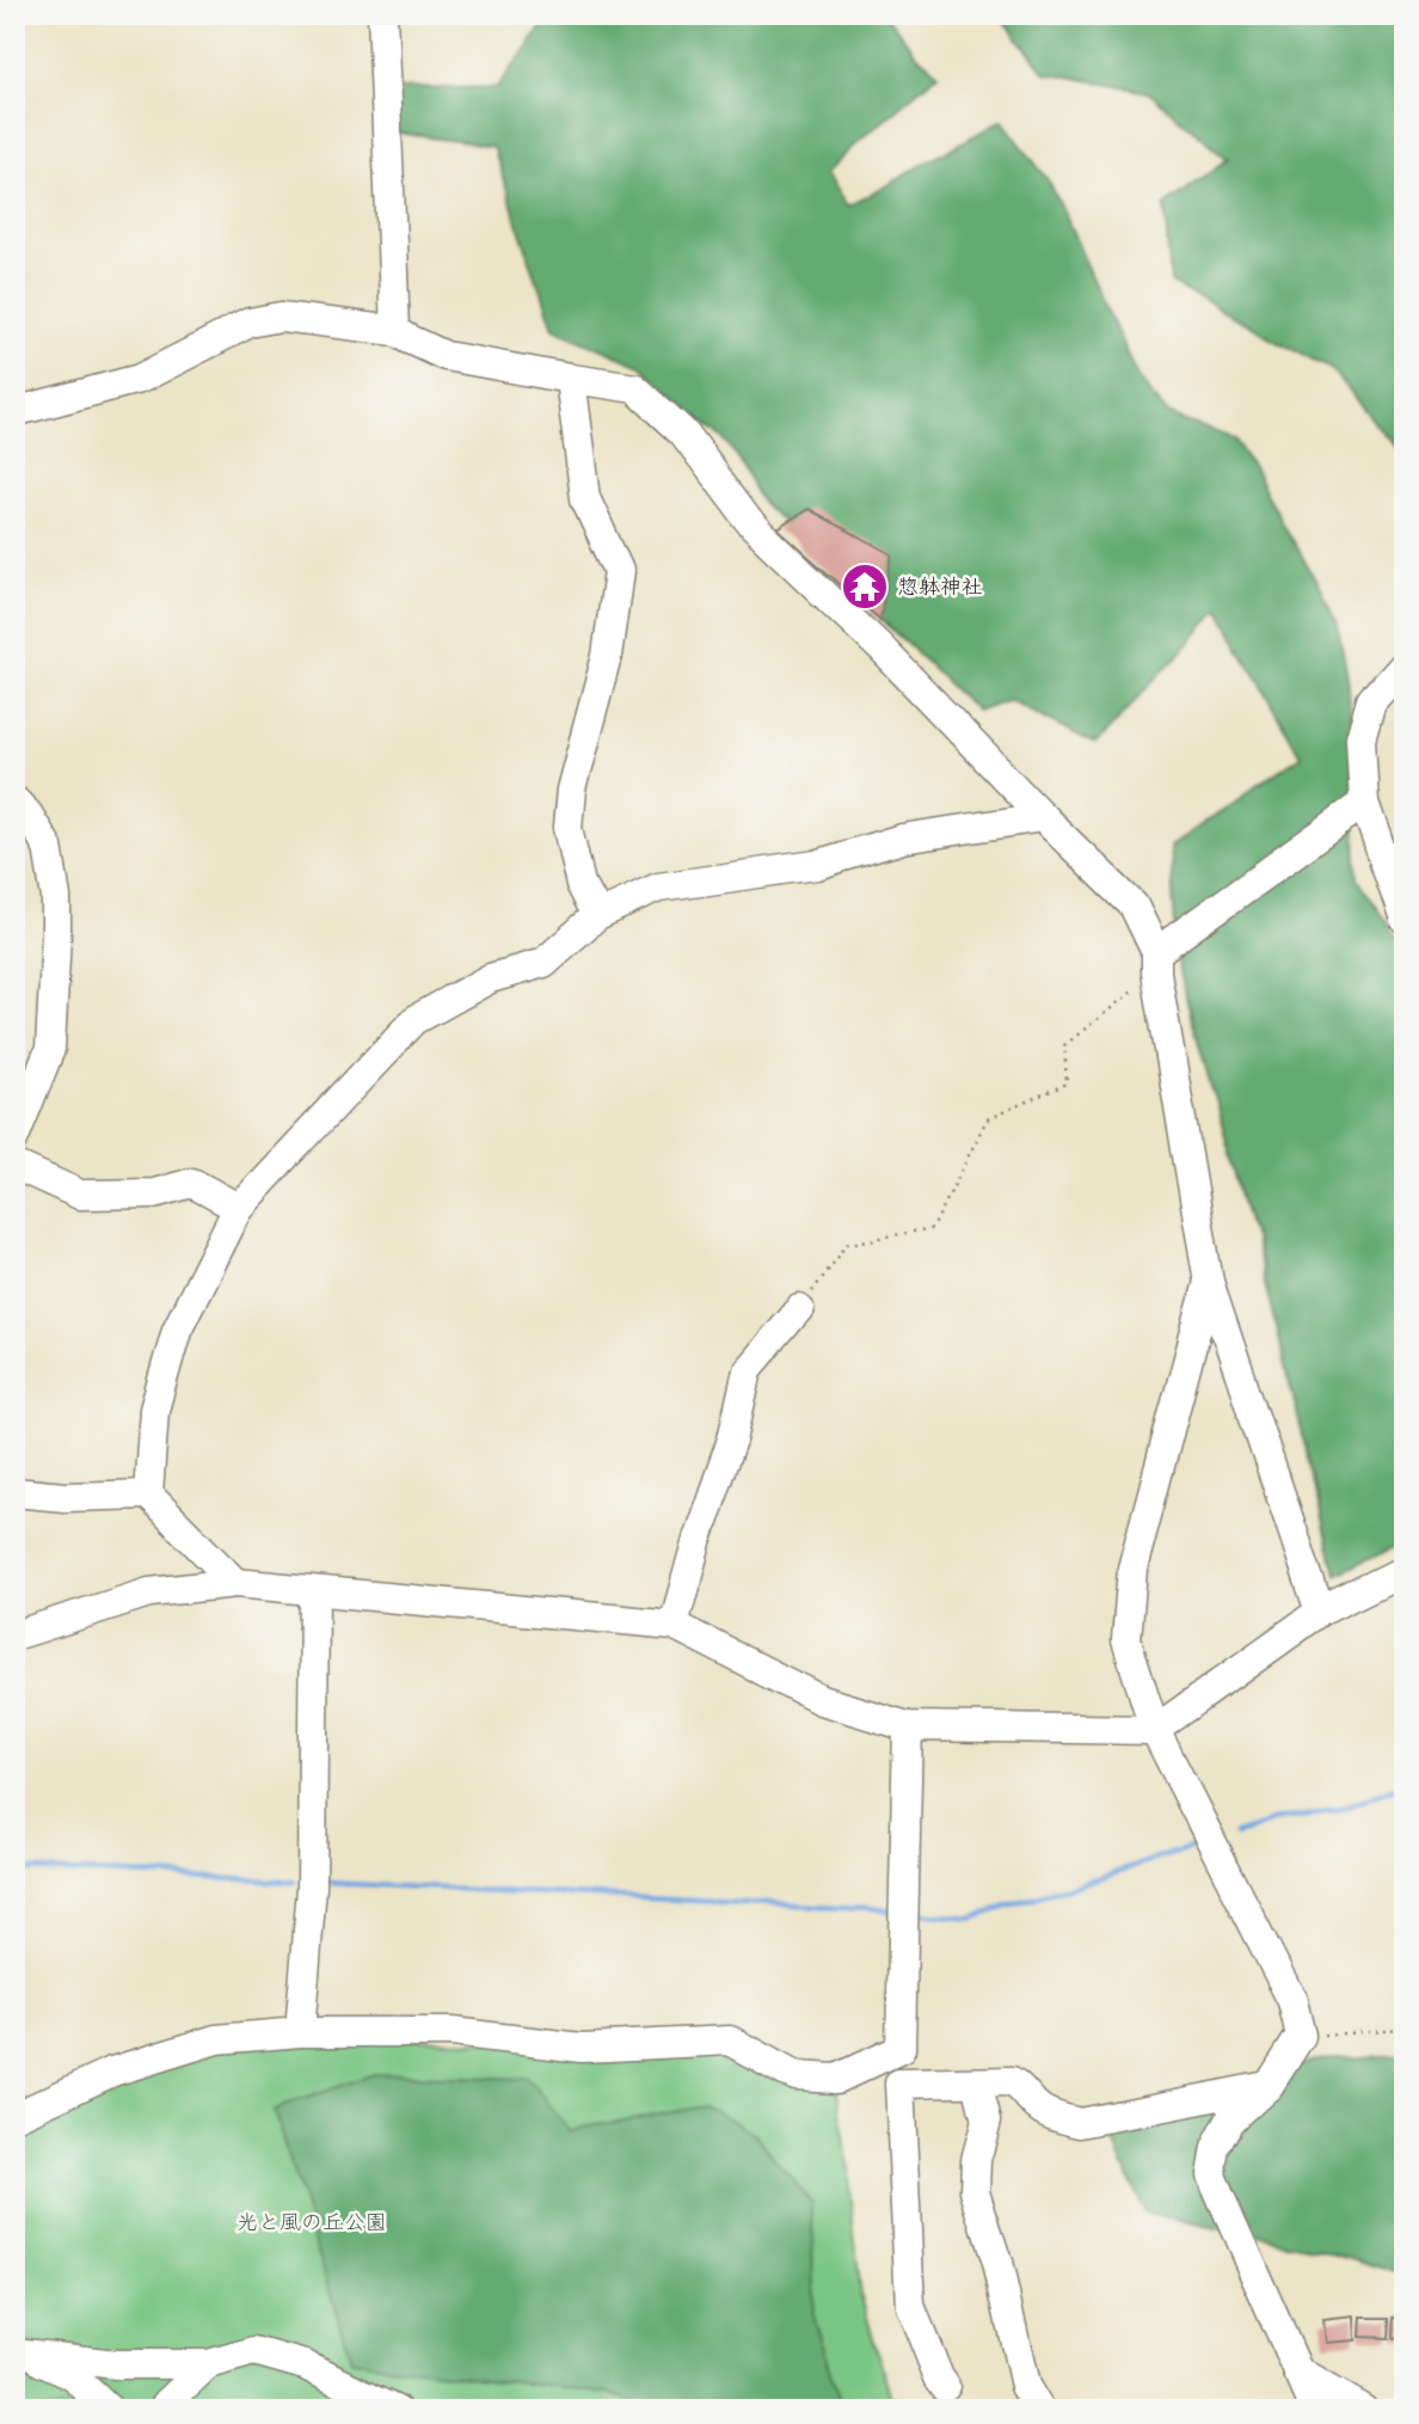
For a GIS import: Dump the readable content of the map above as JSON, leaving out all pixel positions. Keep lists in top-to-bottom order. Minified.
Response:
{"parks":["光と風の丘公園"],"places":{"temple":["惣躰神社"]}}
